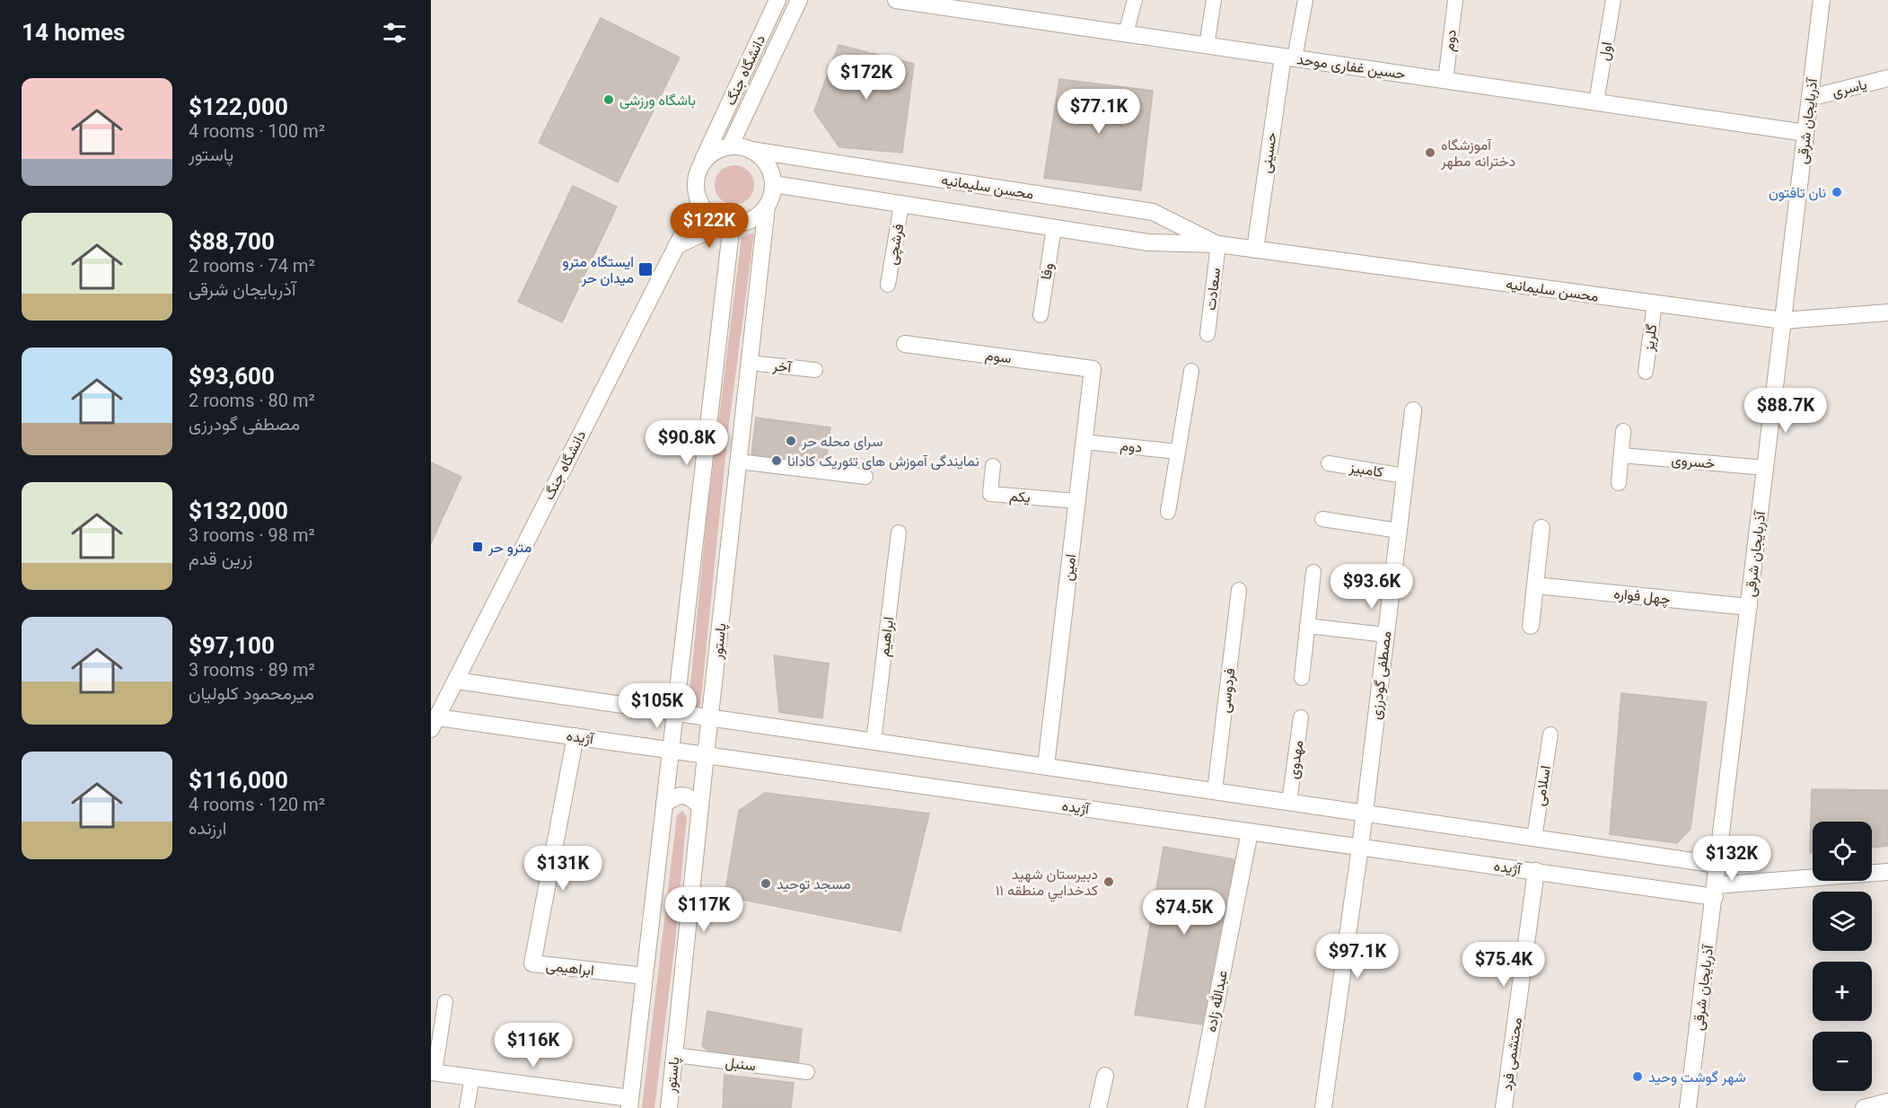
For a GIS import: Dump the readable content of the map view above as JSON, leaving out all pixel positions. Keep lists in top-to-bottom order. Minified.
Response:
{"streets":{"main road":["حسین غفاری موحد","دانشگاه جنگ","یاسری","آذربایجان شرقی","حسینی","محسن سلیمانیه","سوم","امین","چهل فواره","پاستور","مصطفی گودرزی","آژیده","ابراهیمی","عبدالله زاده","محتشمی فرد"],"lane":["دوم","اول","فرشچی","وفا","سعادت","گلریز","آخر","خسروی","کامبیز","یکم","ابراهیم","فردوسی","مهدوی","اسلامی","سنبل"]},"crossings":[["دوم","حسین غفاری موحد"],["دوم","امین"],["اول","حسین غفاری موحد"],["حسین غفاری موحد","آذربایجان شرقی"],["حسین غفاری موحد","حسینی"],["دانشگاه جنگ","محسن سلیمانیه"],["دانشگاه جنگ","پاستور"],["دانشگاه جنگ","آژیده"],["یاسری","آذربایجان شرقی"],["آذربایجان شرقی","محسن سلیمانیه"],["آذربایجان شرقی","خسروی"],["آذربایجان شرقی","چهل فواره"],["آذربایجان شرقی","آژیده"],["حسینی","محسن سلیمانیه"],["محسن سلیمانیه","فرشچی"],["محسن سلیمانیه","وفا"],["محسن سلیمانیه","سعادت"],["محسن سلیمانیه","گلریز"],["محسن سلیمانیه","پاستور"],["سوم","امین"],["آخر","پاستور"],["کامبیز","مصطفی گودرزی"],["یکم","امین"],["پاستور","آژیده"],["پاستور","سنبل"],["مصطفی گودرزی","آژیده"],["آژیده","ابراهیمی"],["آژیده","عبدالله زاده"],["آژیده","محتشمی فرد"]],"places":{"other":["باشگاه ورزشی","آموزشگاه دخترانه مطهر","نان تافتون","سرای محله حر","نمایندگی آموزش های تئوریک کادانا","دبيرستان شهيد كدخدايي منطقه ١١","مسجد توحید","شهر گوشت وحید"],"transit":["ایستگاه مترو میدان حر","مترو حر"]},"page":{"heading":"14 homes","price":["$172K","$77.1K","$122K","$88.7K","$90.8K","$93.6K","$105K","$132K","$131K","$117K","$74.5K","$97.1K","$75.4K","$116K"],"list":[{"name":"$122,000","note":"4 rooms · 100 m² · پاستور"},{"name":"$88,700","note":"2 rooms · 74 m² · آذربایجان شرقی"},{"name":"$93,600","note":"2 rooms · 80 m² · مصطفی گودرزی"},{"name":"$132,000","note":"3 rooms · 98 m² · زرین قدم"},{"name":"$97,100","note":"3 rooms · 89 m² · میرمحمود کلولیان"},{"name":"$116,000","note":"4 rooms · 120 m² · ارزنده"}],"map_buttons":["+","−"]}}
